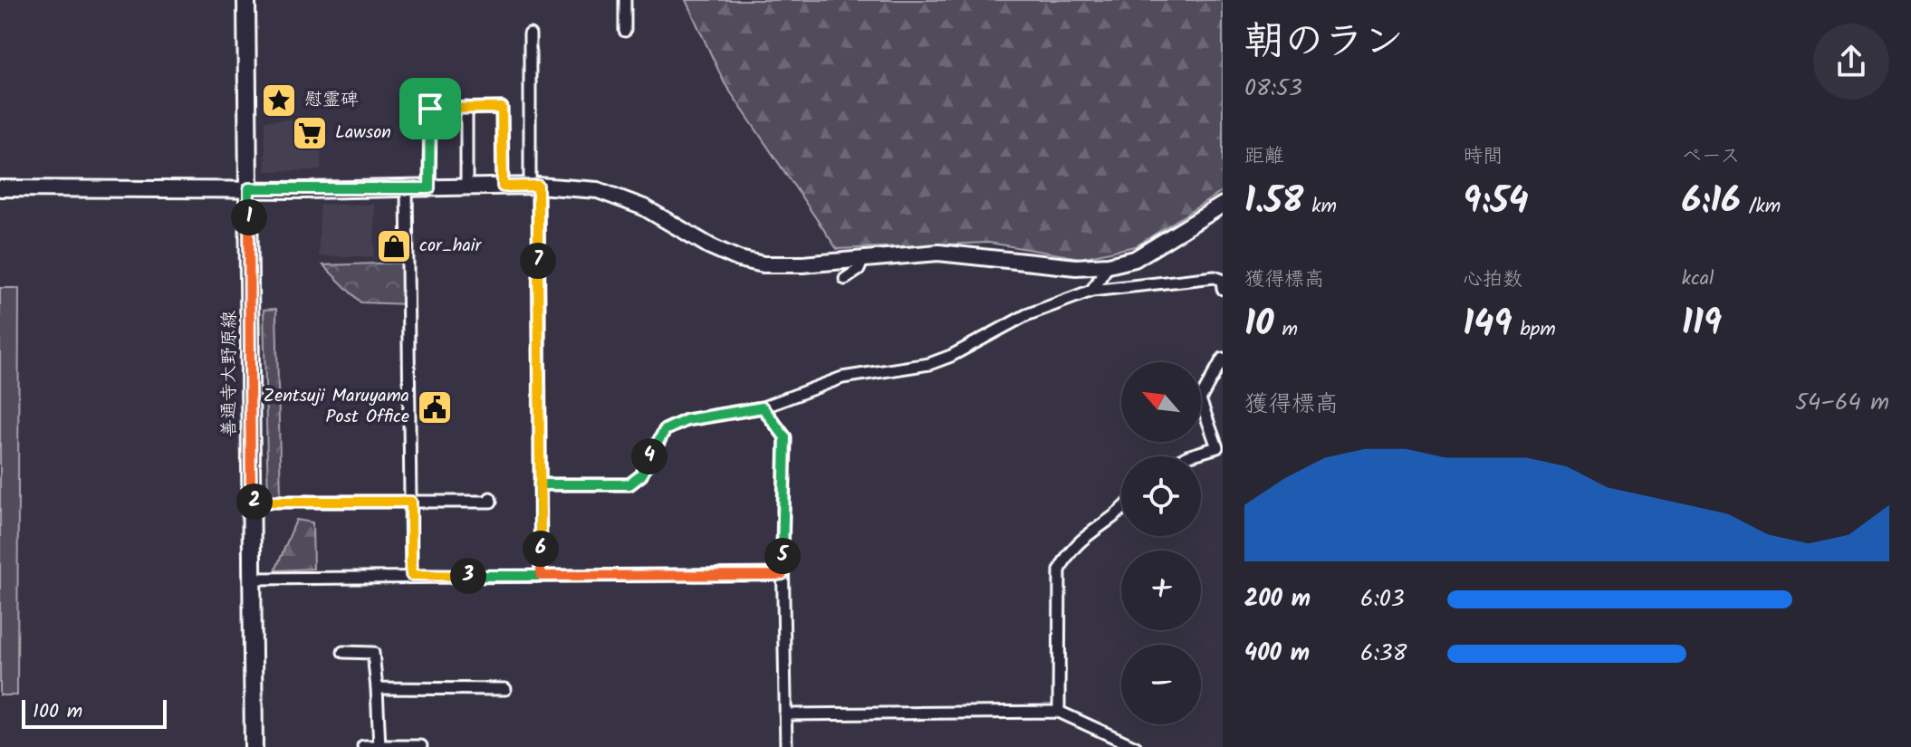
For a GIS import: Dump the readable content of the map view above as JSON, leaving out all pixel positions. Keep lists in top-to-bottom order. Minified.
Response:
{"streets":{"main road":["善通寺大野原線"]},"places":{"place":["慰霊碑"],"supermarket":["Lawson"],"shop":["cor_hair"],"public building":["Zentsuji Maruyama Post Office"]},"scale_bar":"100 m","north":"top left","page":{"heading":["朝のラン","08:53"],"stats":[["距離","1.58 km"],["時間","9:54"],["ペース","6:16 /km"],["獲得標高","10 m"],["心拍数","149 bpm"],["kcal","119"]],"pins":["1","7","4","2","6","5","3"],"map_buttons":["+","−"],"chart":["獲得標高","54–64 m"],"list":[{"name":"200 m","note":"6:03"},{"name":"400 m","note":"6:38"}],"scale":"100 m"}}
